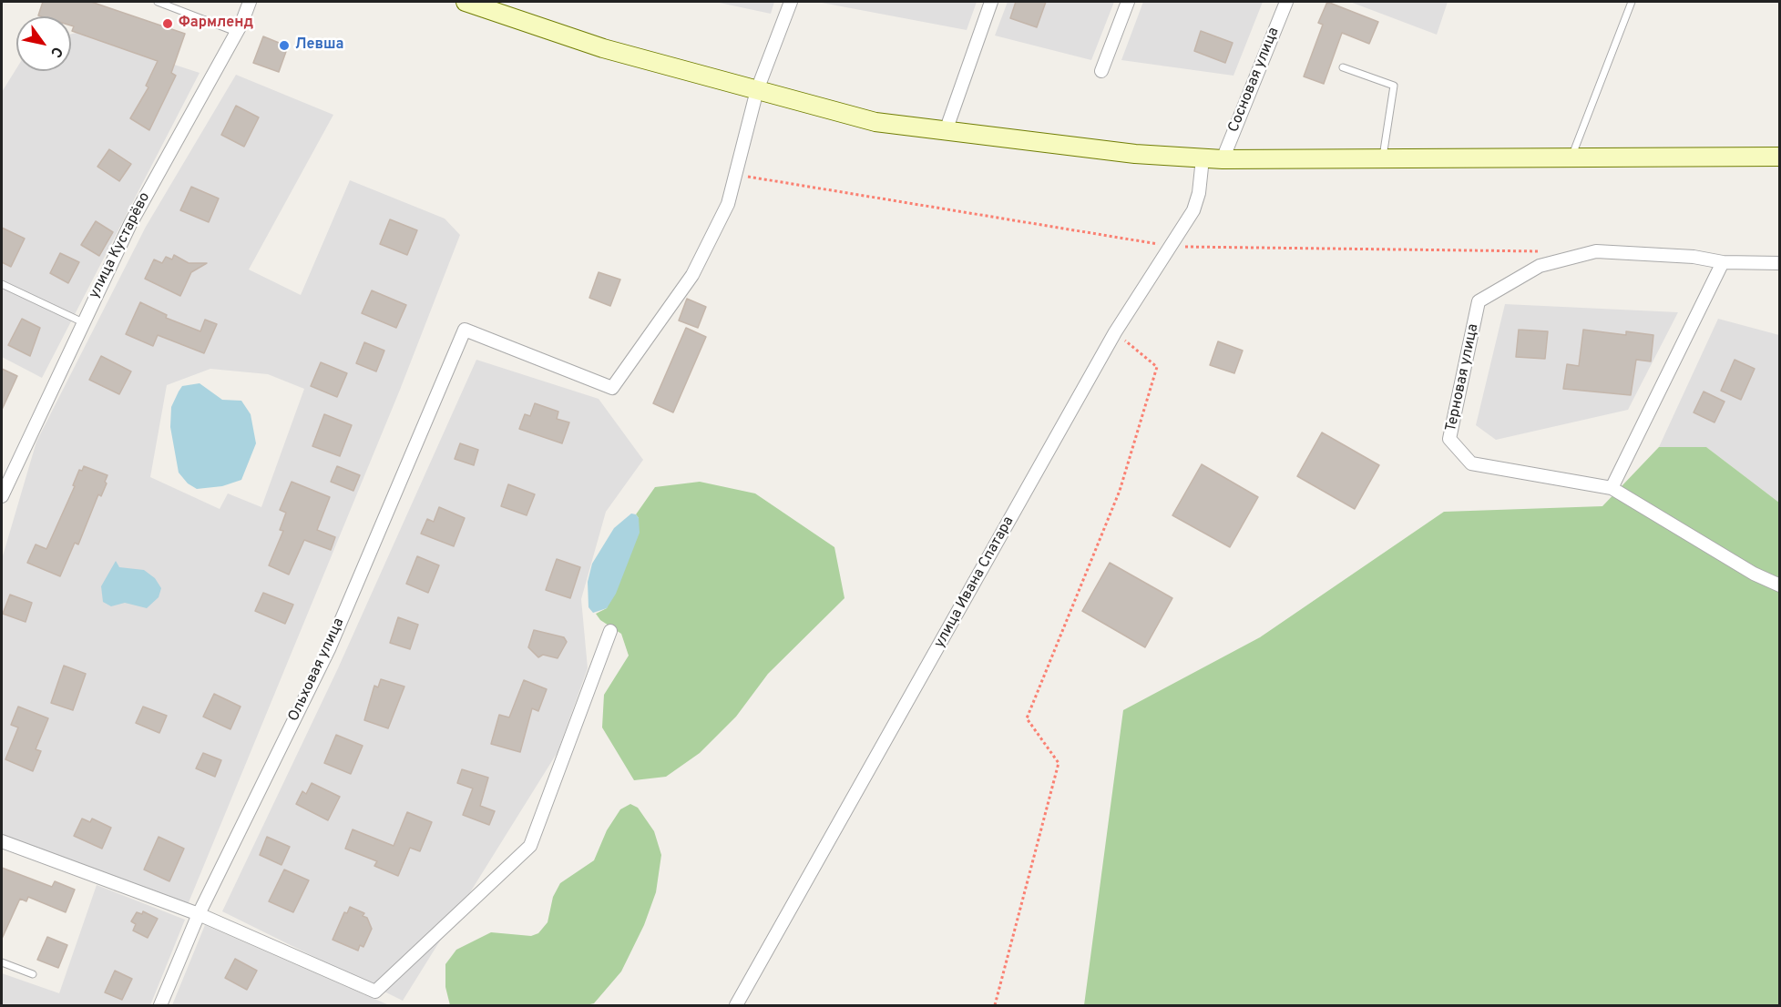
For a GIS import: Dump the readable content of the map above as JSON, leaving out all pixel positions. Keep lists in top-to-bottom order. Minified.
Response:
{"streets":{"street":["Сосновая улица","улица Кустарёво","Терновая улица","улица Ивана Спатара","Ольховая улица"]},"places":["Фармленд","Левша"],"north":"bottom right"}
